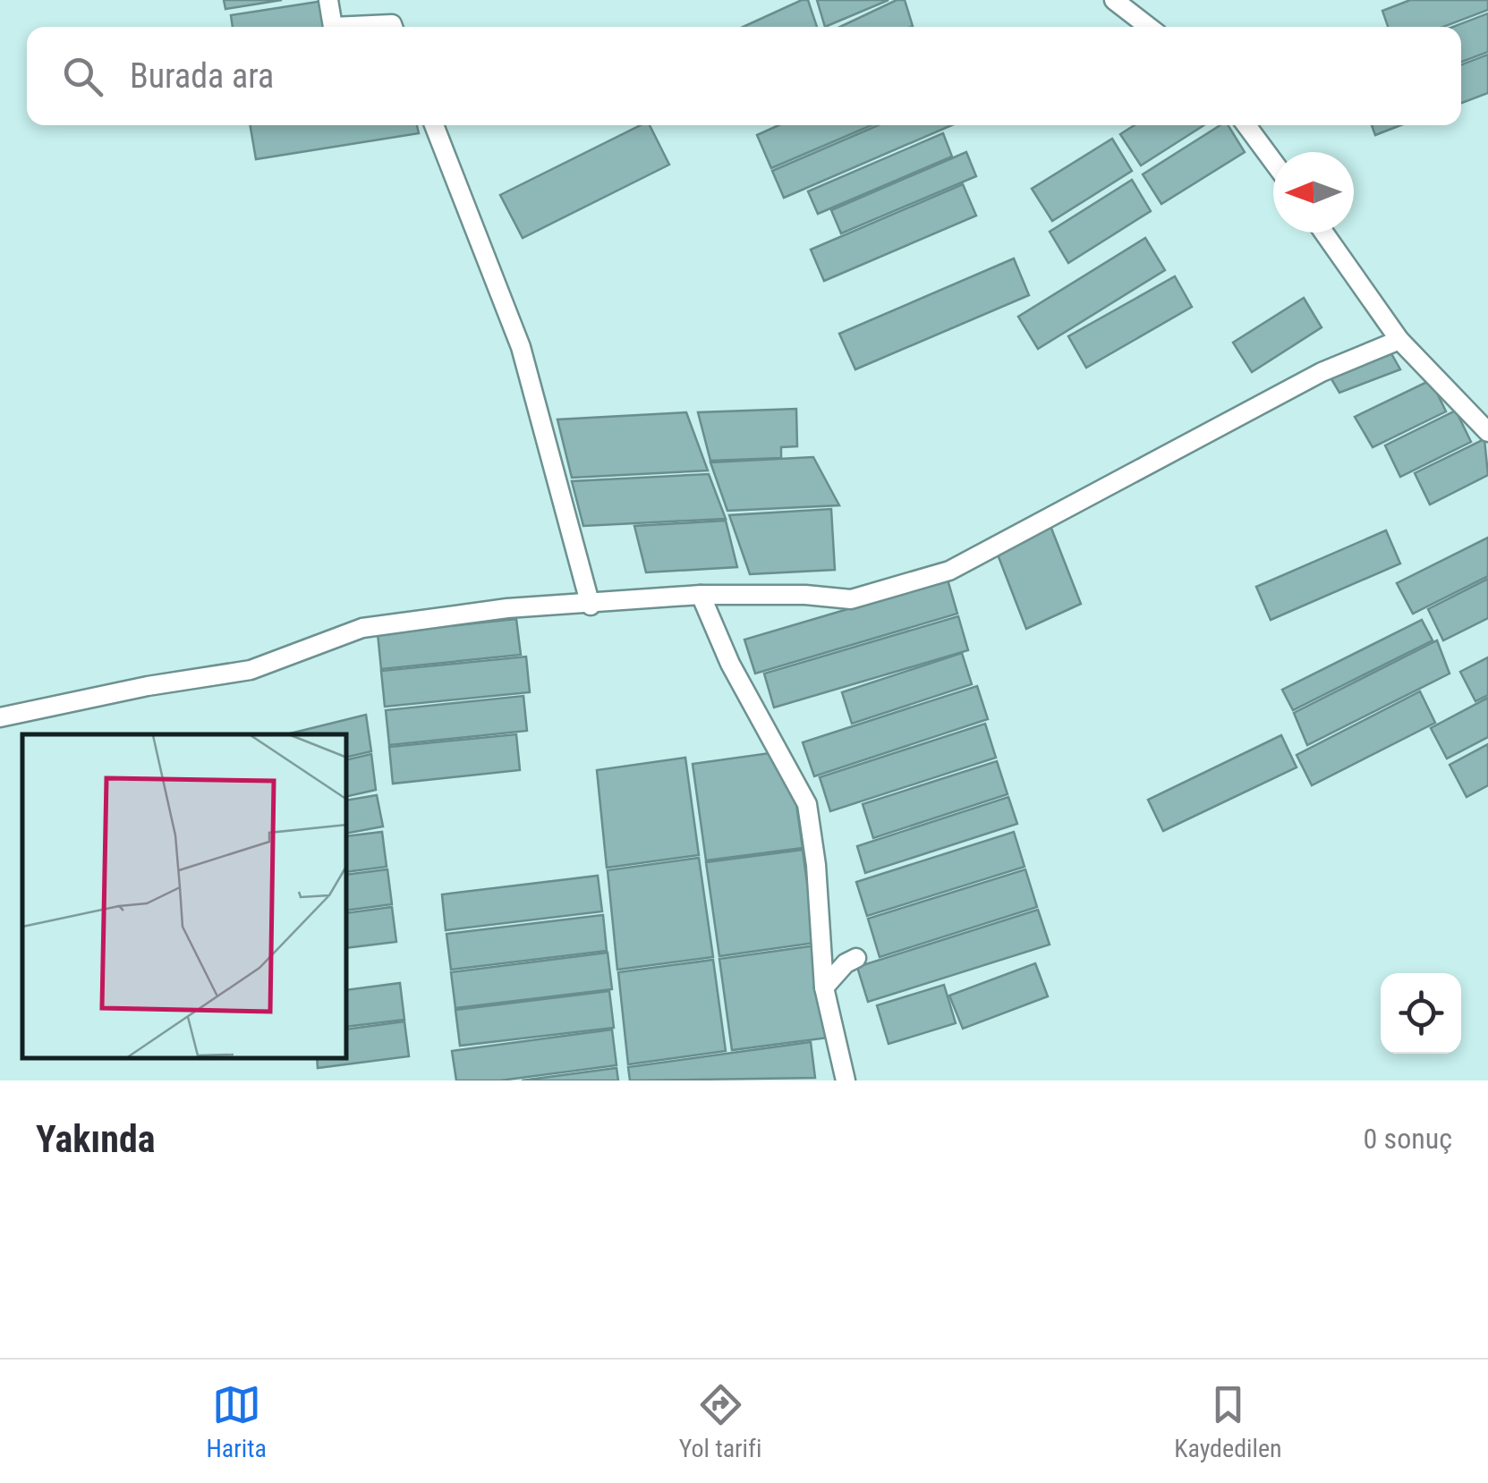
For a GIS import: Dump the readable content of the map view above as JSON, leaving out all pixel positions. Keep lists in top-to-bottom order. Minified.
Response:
{"north":"left","page":{"search":"Burada ara","heading":["Yakında","0 sonuç"],"nav":["Harita","Yol tarifi","Kaydedilen"]}}
